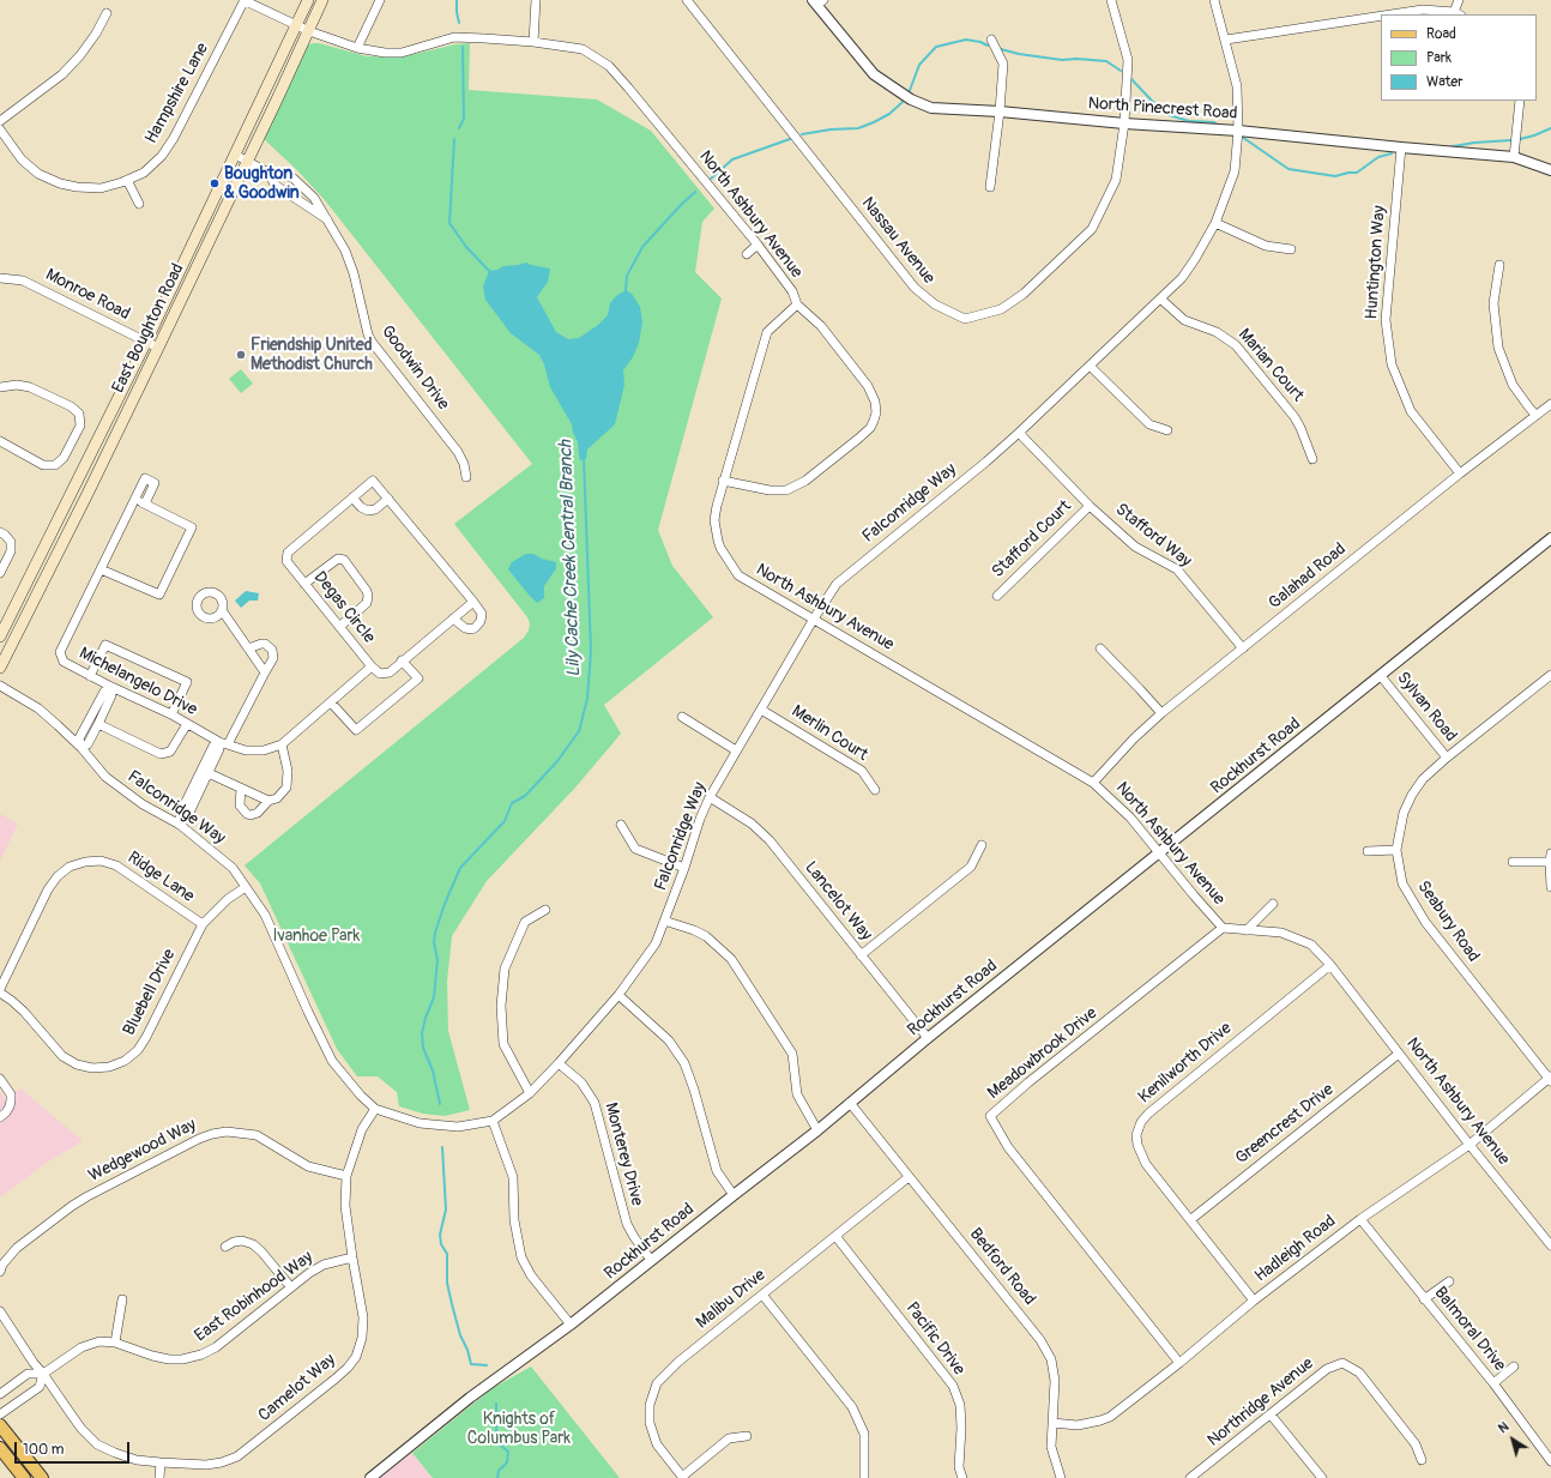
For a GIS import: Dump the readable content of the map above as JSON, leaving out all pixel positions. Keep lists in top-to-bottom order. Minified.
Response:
{"streets":{"main road":["East Boughton Road"],"street":["Hampshire Lane","North Pinecrest Road","North Ashbury Avenue","Nassau Avenue","Huntington Way","Monroe Road","Marian Court","Goodwin Drive","Falconridge Way","Stafford Way","Stafford Court","Galahad Road","Degas Circle","Michelangelo Drive","Sylvan Road","Merlin Court","Rockhurst Road","Ridge Lane","Lancelot Way","Seabury Road","Bluebell Drive","Meadowbrook Drive","Kenilworth Drive","Greencrest Drive","Wedgewood Way","Monterey Drive","Hadleigh Road","Bedford Road","East Robinhood Way","Malibu Drive","Balmoral Drive","Pacific Drive","Camelot Way","Northridge Avenue"]},"crossings":[["Hampshire Lane","North Ashbury Avenue"],["North Pinecrest Road","Nassau Avenue"],["North Pinecrest Road","Huntington Way"],["North Pinecrest Road","Falconridge Way"],["North Ashbury Avenue","East Boughton Road"],["North Ashbury Avenue","Falconridge Way"],["North Ashbury Avenue","Galahad Road"],["North Ashbury Avenue","Rockhurst Road"],["North Ashbury Avenue","Meadowbrook Drive"],["North Ashbury Avenue","Kenilworth Drive"],["North Ashbury Avenue","Greencrest Drive"],["North Ashbury Avenue","Hadleigh Road"],["Huntington Way","Galahad Road"],["Monroe Road","East Boughton Road"],["East Boughton Road","Goodwin Drive"],["Marian Court","Falconridge Way"],["Falconridge Way","Stafford Way"],["Falconridge Way","Merlin Court"],["Falconridge Way","Lancelot Way"],["Falconridge Way","Bluebell Drive"],["Falconridge Way","Monterey Drive"],["Falconridge Way","Camelot Way"],["Stafford Way","Stafford Court"],["Stafford Way","Galahad Road"],["Degas Circle","Michelangelo Drive"],["Sylvan Road","Rockhurst Road"],["Sylvan Road","Seabury Road"],["Rockhurst Road","Lancelot Way"],["Rockhurst Road","Monterey Drive"],["Rockhurst Road","Bedford Road"],["Ridge Lane","Bluebell Drive"],["Seabury Road","Hadleigh Road"],["Meadowbrook Drive","Hadleigh Road"],["Kenilworth Drive","Greencrest Drive"],["Kenilworth Drive","Hadleigh Road"],["Wedgewood Way","Camelot Way"],["Hadleigh Road","Bedford Road"],["Hadleigh Road","Balmoral Drive"],["Bedford Road","Malibu Drive"],["East Robinhood Way","Camelot Way"],["Malibu Drive","Pacific Drive"]],"water":["Lily Cache Creek Central Branch"],"parks":["Ivanhoe Park","Knights of Columbus Park"],"places":["Boughton & Goodwin","Friendship United Methodist Church"],"legend":["Road","Park","Water"],"scale_bar":"100 m","north":"top left"}
